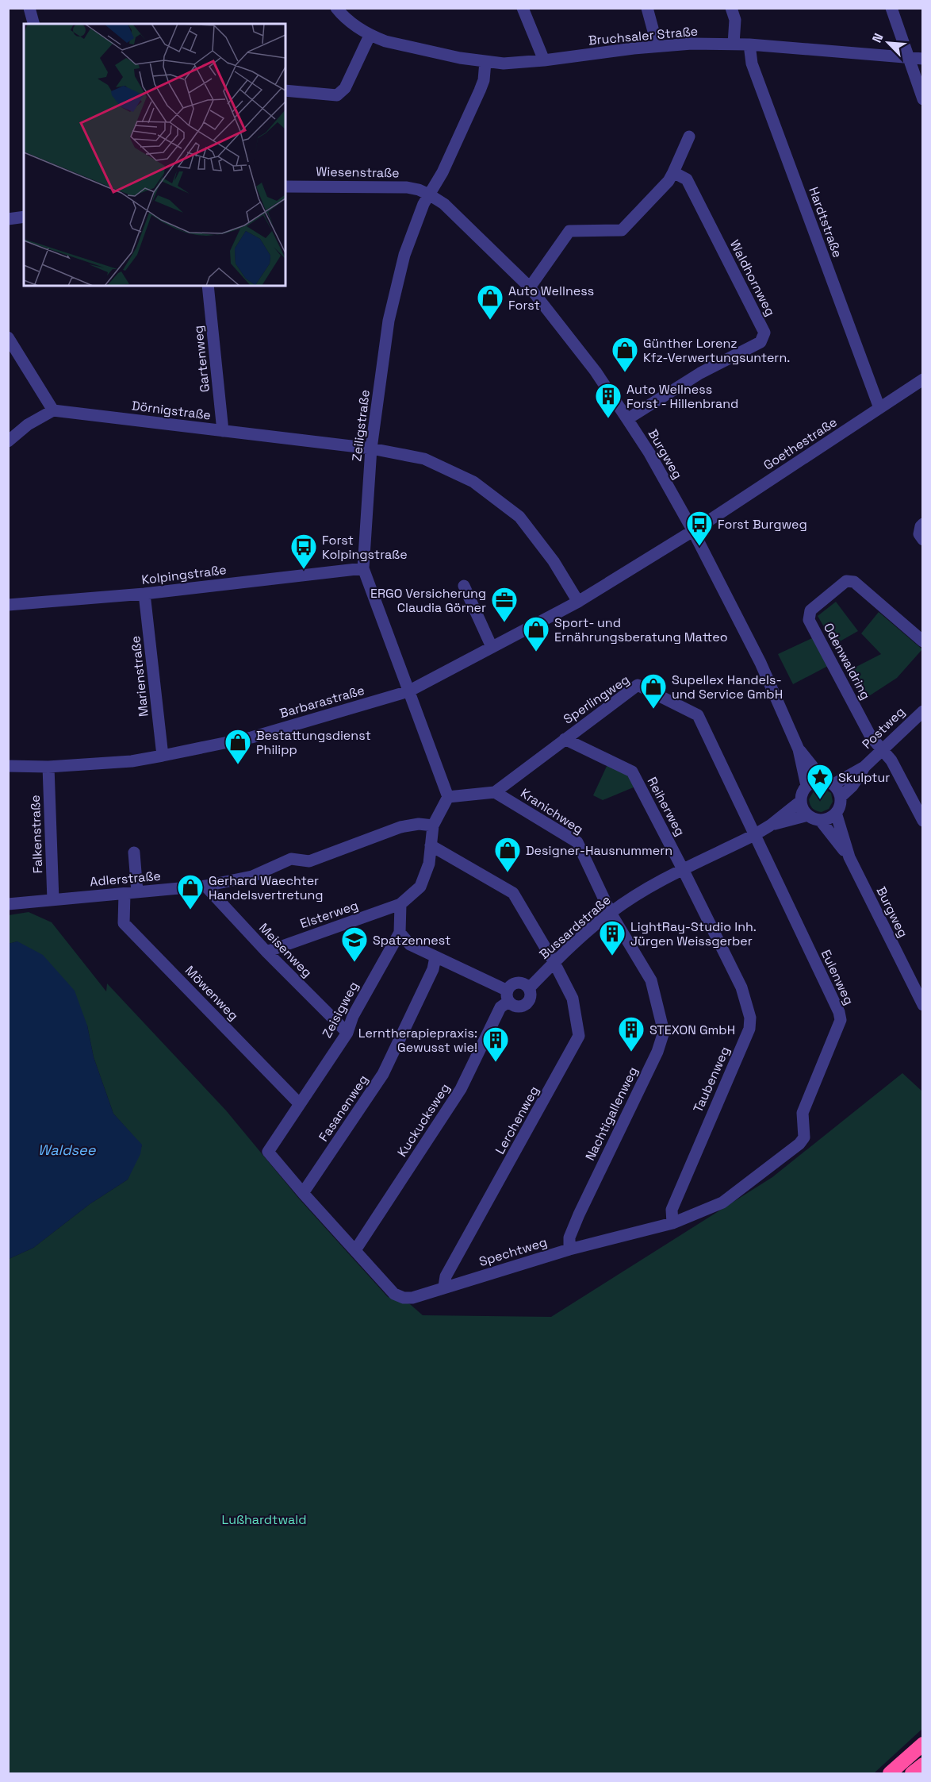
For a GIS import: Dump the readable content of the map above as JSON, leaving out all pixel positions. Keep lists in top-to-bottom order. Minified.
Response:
{"streets":{"street":["Bruchsaler Straße","Wiesenstraße","Hardtstraße","Waldhornweg","Gartenweg","Dörnigstraße","Zeiligstraße","Goethestraße","Burgweg","Kolpingstraße","Odenwaldring","Marienstraße","Sperlingweg","Barbarastraße","Postweg","Reiherweg","Kranichweg","Falkenstraße","Adlerstraße","Elsterweg","Bussardstraße","Meisenweg","Eulenweg","Möwenweg","Zeisigweg","Taubenweg","Fasanenweg","Nachtigallenweg","Kuckucksweg","Lerchenweg","Spechtweg"]},"crossings":[["Bruchsaler Straße","Hardtstraße"],["Bruchsaler Straße","Zeiligstraße"],["Wiesenstraße","Zeiligstraße"],["Wiesenstraße","Burgweg"],["Hardtstraße","Goethestraße"],["Waldhornweg","Burgweg"],["Gartenweg","Dörnigstraße"],["Dörnigstraße","Zeiligstraße"],["Dörnigstraße","Barbarastraße"],["Zeiligstraße","Burgweg"],["Zeiligstraße","Kolpingstraße"],["Zeiligstraße","Barbarastraße"],["Goethestraße","Burgweg"],["Goethestraße","Barbarastraße"],["Burgweg","Barbarastraße"],["Burgweg","Postweg"],["Burgweg","Bussardstraße"],["Kolpingstraße","Marienstraße"],["Odenwaldring","Postweg"],["Marienstraße","Barbarastraße"],["Sperlingweg","Reiherweg"],["Sperlingweg","Kranichweg"],["Sperlingweg","Bussardstraße"],["Sperlingweg","Eulenweg"],["Barbarastraße","Falkenstraße"],["Postweg","Bussardstraße"],["Reiherweg","Bussardstraße"],["Reiherweg","Taubenweg"],["Kranichweg","Bussardstraße"],["Kranichweg","Nachtigallenweg"],["Falkenstraße","Adlerstraße"],["Adlerstraße","Meisenweg"],["Adlerstraße","Möwenweg"],["Elsterweg","Meisenweg"],["Elsterweg","Zeisigweg"],["Bussardstraße","Eulenweg"],["Bussardstraße","Taubenweg"],["Bussardstraße","Nachtigallenweg"],["Bussardstraße","Kuckucksweg"],["Bussardstraße","Lerchenweg"],["Meisenweg","Zeisigweg"],["Eulenweg","Spechtweg"],["Möwenweg","Zeisigweg"],["Zeisigweg","Spechtweg"],["Taubenweg","Spechtweg"],["Fasanenweg","Spechtweg"],["Nachtigallenweg","Spechtweg"],["Kuckucksweg","Spechtweg"],["Lerchenweg","Spechtweg"]],"water":["Waldsee"],"parks":["Lußhardtwald"],"places":{"shop":["Auto Wellness Forst","Günther Lorenz Kfz-Verwertungsuntern.","Sport- und Ernährungsberatung Matteo","Supellex Handels- und Service GmbH","Bestattungsdienst Philipp","Designer-Hausnummern","Gerhard Waechter Handelsvertretung"],"building":["Auto Wellness Forst - Hillenbrand","LightRay-Studio Inh. Jürgen Weissgerber","STEXON GmbH","Lerntherapiepraxis: Gewusst wie!"],"bus stop":["Forst Burgweg","Forst Kolpingstraße"],"office":["ERGO Versicherung Claudia Görner"],"place":["Skulptur"],"school or university":["Spatzennest"]},"north":"top left"}
